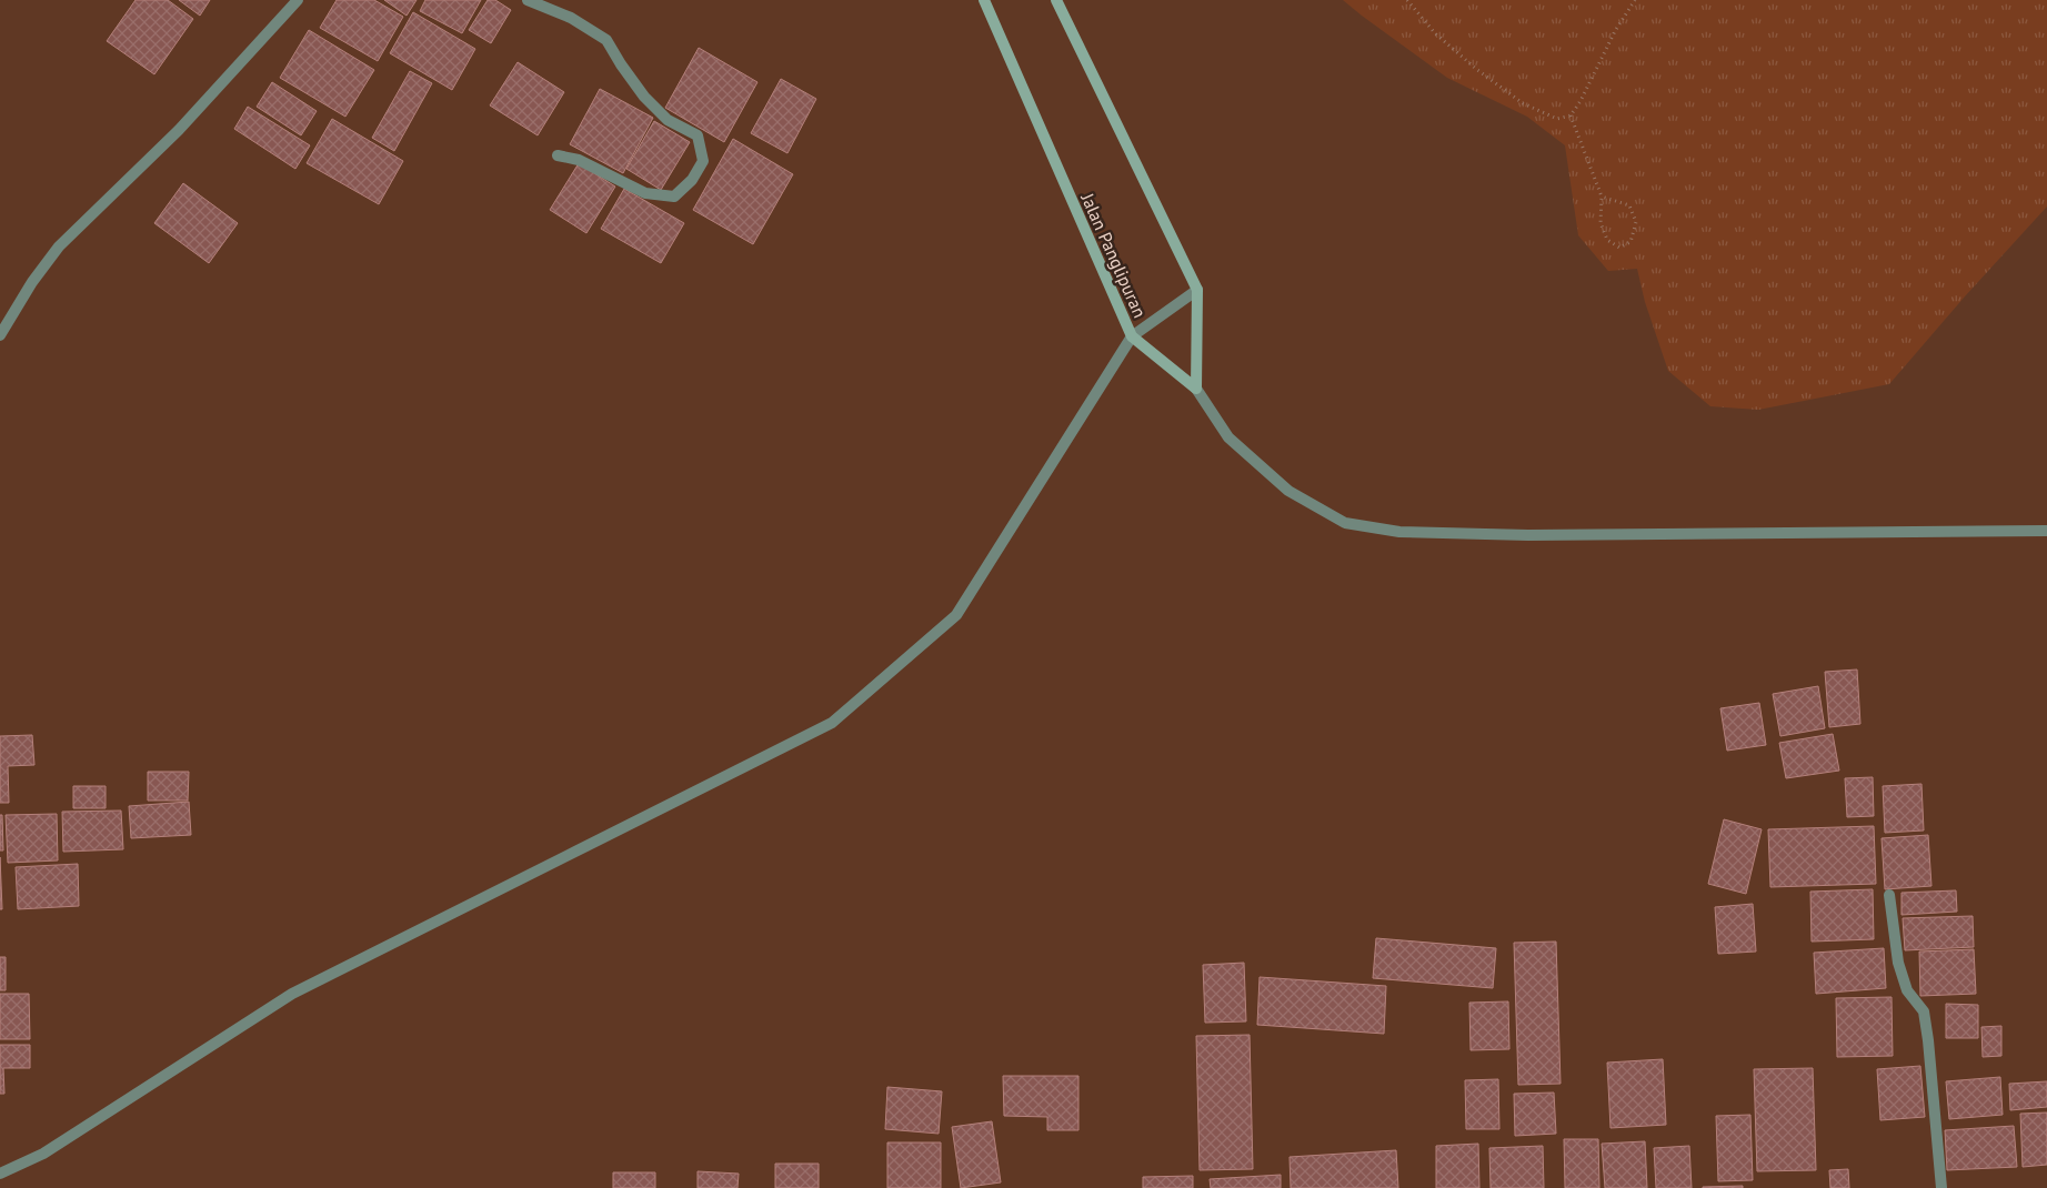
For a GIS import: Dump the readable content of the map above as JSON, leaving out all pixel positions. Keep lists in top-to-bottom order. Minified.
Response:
{"streets":{"main road":["Jalan Panglipuran"]}}
